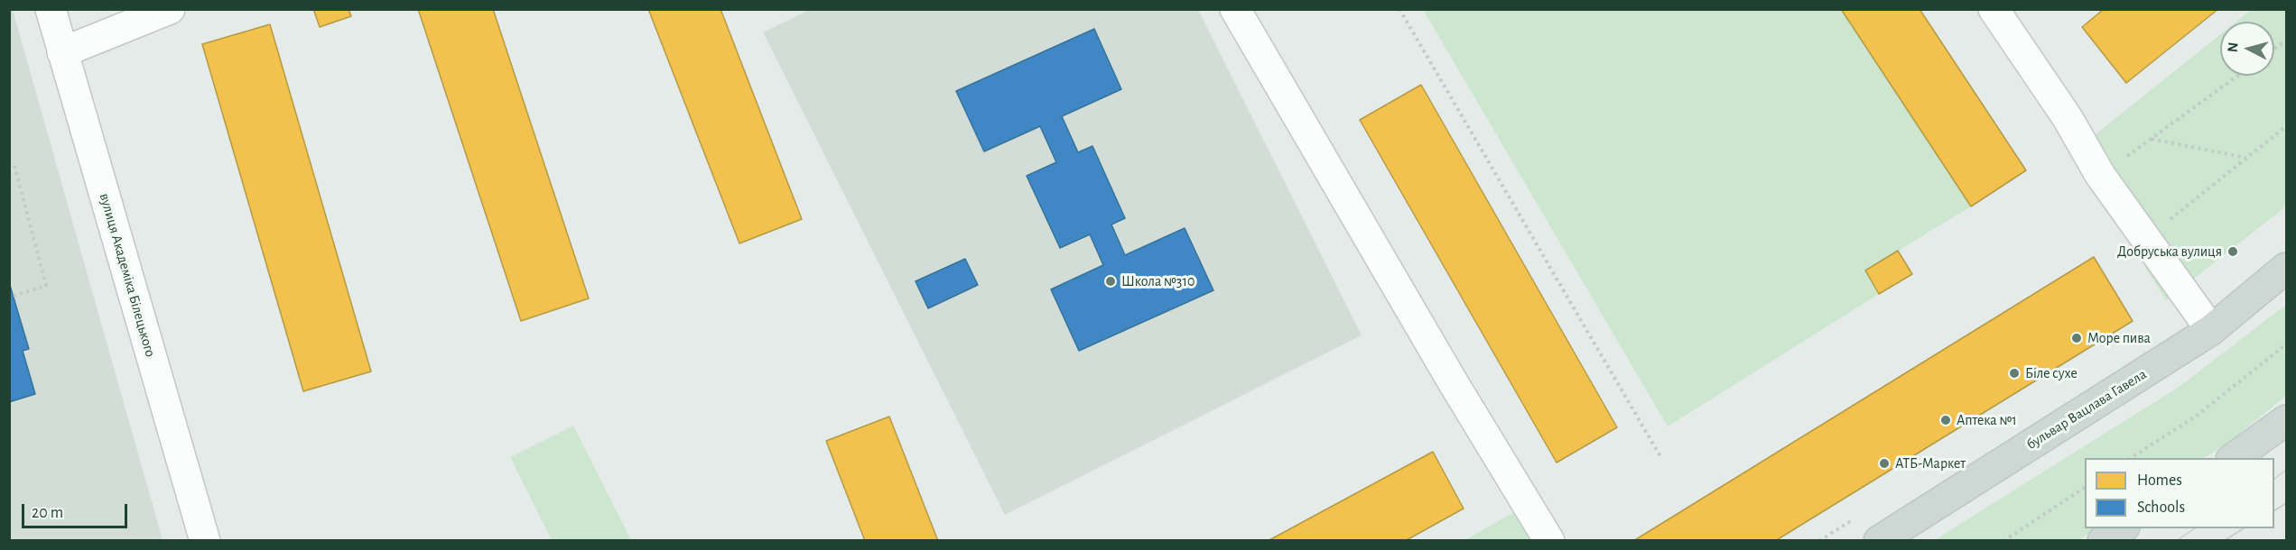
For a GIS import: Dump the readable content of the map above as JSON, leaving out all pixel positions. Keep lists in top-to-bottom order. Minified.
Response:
{"streets":{"main road":["бульвар Вацлава Гавела"],"street":["вулиця Академіка Білецького"]},"places":["Добруська вулиця","Школа №310","Море пива","Біле сухе","Аптека №1","АТБ-Маркет"],"legend":["Homes","Schools"],"scale_bar":"20 m","north":"left"}
